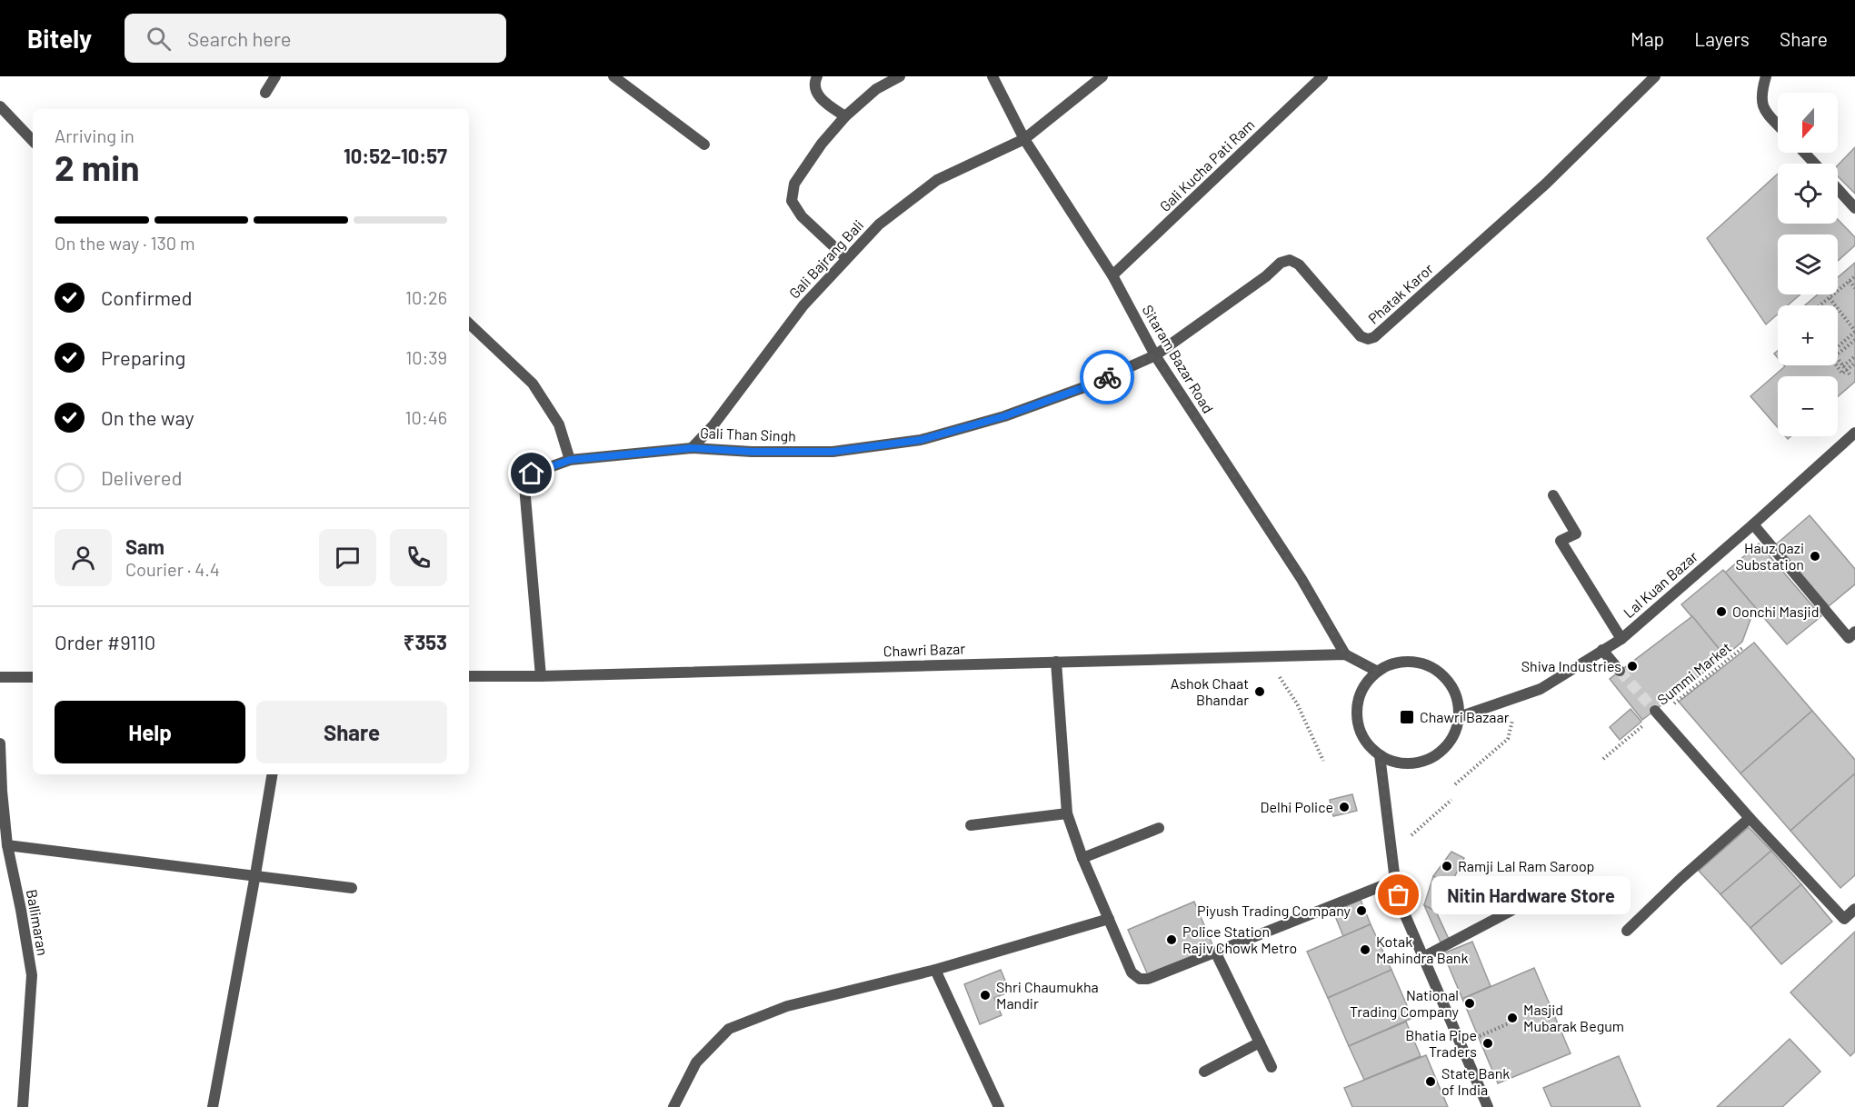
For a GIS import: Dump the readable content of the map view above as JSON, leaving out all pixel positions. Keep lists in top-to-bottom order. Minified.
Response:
{"streets":{"street":["Gali Kucha Pati Ram","Gali Bajrang Bali","Phatak Karor","Sitaram Bazar Road","Gali Than Singh","Lal Kuan Bazar","Chawri Bazar","Ballimaran"],"path":["Summi Market"]},"crossings":[["Gali Kucha Pati Ram","Sitaram Bazar Road"],["Gali Bajrang Bali","Sitaram Bazar Road"],["Gali Bajrang Bali","Gali Than Singh"],["Phatak Karor","Sitaram Bazar Road"],["Phatak Karor","Gali Than Singh"],["Sitaram Bazar Road","Gali Than Singh"],["Sitaram Bazar Road","Chawri Bazar"],["Gali Than Singh","Chawri Bazar"],["Lal Kuan Bazar","Chawri Bazar"]],"places":{"other":["Hauz Qazi Substation","Oonchi Masjid","Shiva Industries","Ashok Chaat Bhandar","Delhi Police","Ramji Lal Ram Saroop","Nitin Hardware Store","Piyush Trading Company","Police Station Rajiv Chowk Metro","Kotak Mahindra Bank","Shri Chaumukha Mandir","National Trading Company","Masjid Mubarak Begum","Bhatia Pipe Traders","State Bank of India"],"transit":["Chawri Bazaar"]},"north":"bottom","page":{"header":"Bitely","search":"Search here","nav":["Map","Layers","Share"],"map_buttons":["+","−"],"heading":["2 min","Arriving in","10:52–10:57"],"panel":["Sam","Courier · 4.4","Order #9110","₹353"],"bar":"On the way · 130 m","list":[["Confirmed","10:26"],["Preparing","10:39"],["On the way","10:46"],"Delivered"],"buttons":["Help","Share"],"bubble":"Nitin Hardware Store"}}
